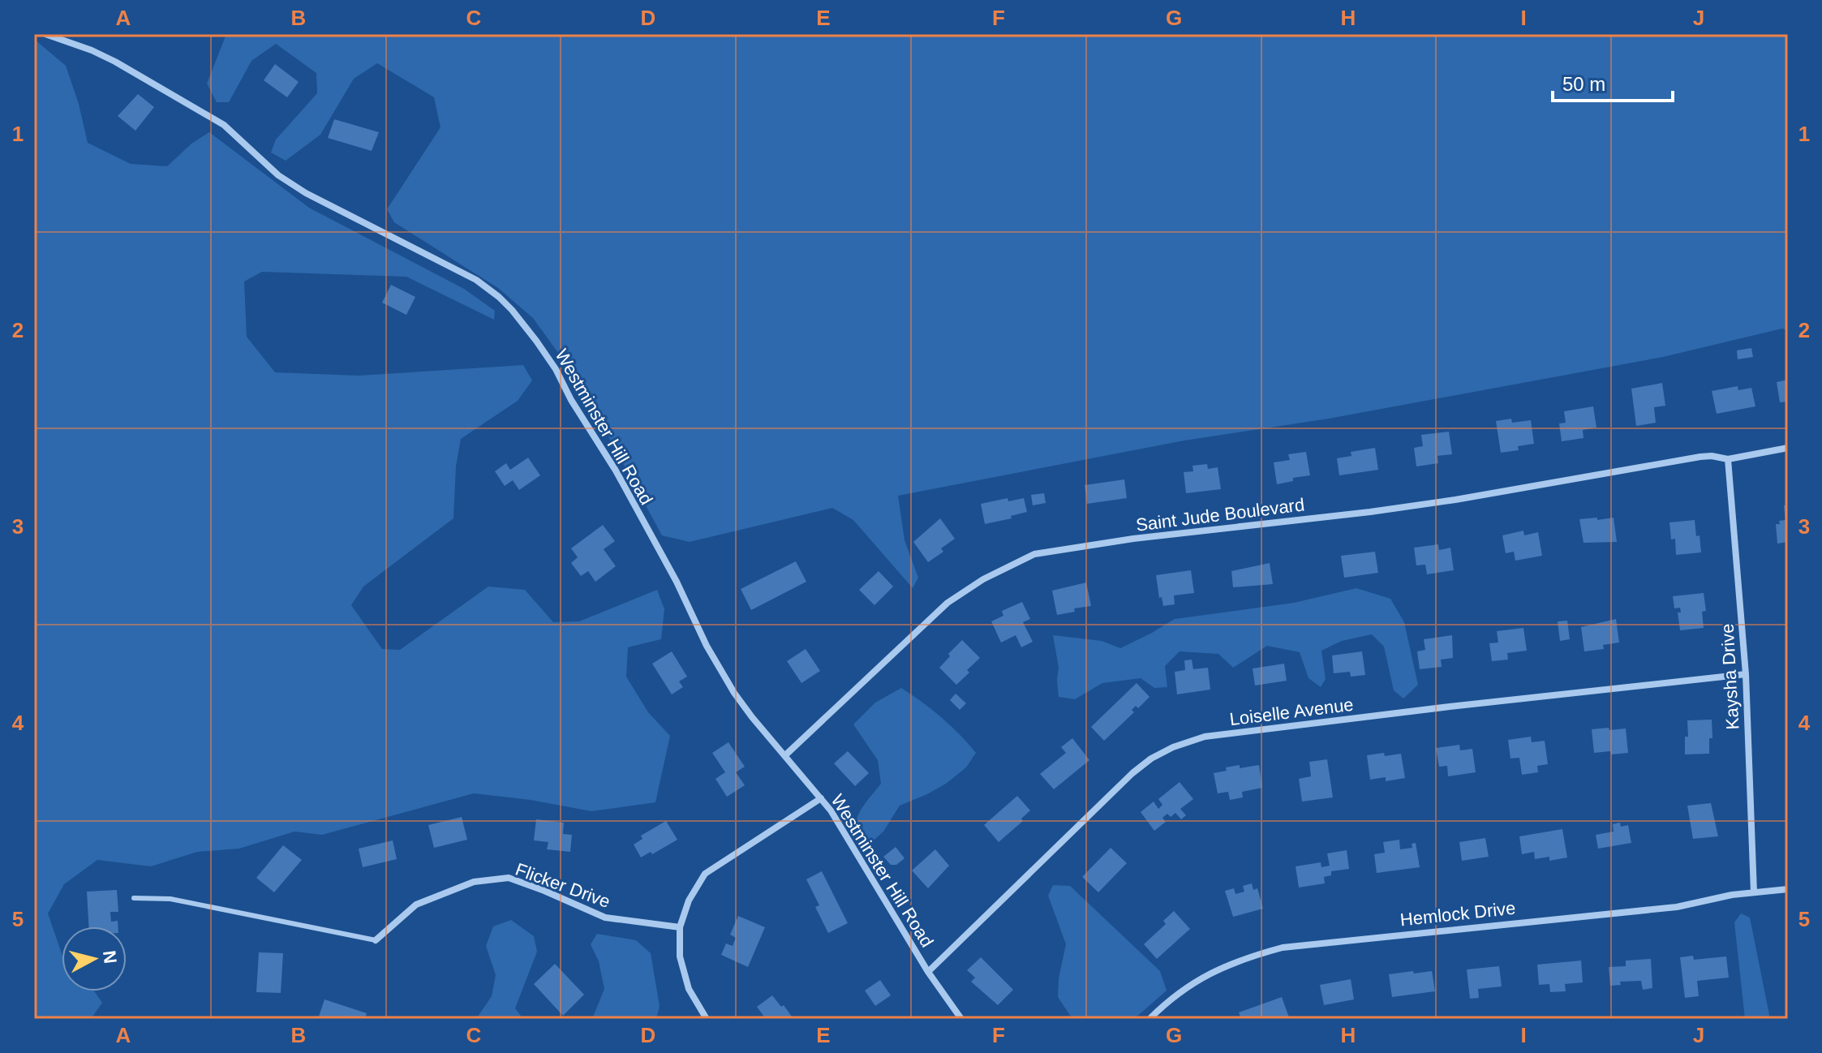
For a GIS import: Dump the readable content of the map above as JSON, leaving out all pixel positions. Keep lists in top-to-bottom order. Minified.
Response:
{"streets":{"street":["Westminster Hill Road","Saint Jude Boulevard","Kaysha Drive","Loiselle Avenue","Flicker Drive","Hemlock Drive"]},"crossings":[["Westminster Hill Road","Saint Jude Boulevard"],["Westminster Hill Road","Loiselle Avenue"],["Saint Jude Boulevard","Kaysha Drive"],["Kaysha Drive","Loiselle Avenue"],["Kaysha Drive","Hemlock Drive"]],"scale_bar":"50 m","north":"right","grid":{"columns":["A","B","C","D","E","F","G","H","I","J"],"rows":["1","2","3","4","5"]}}
